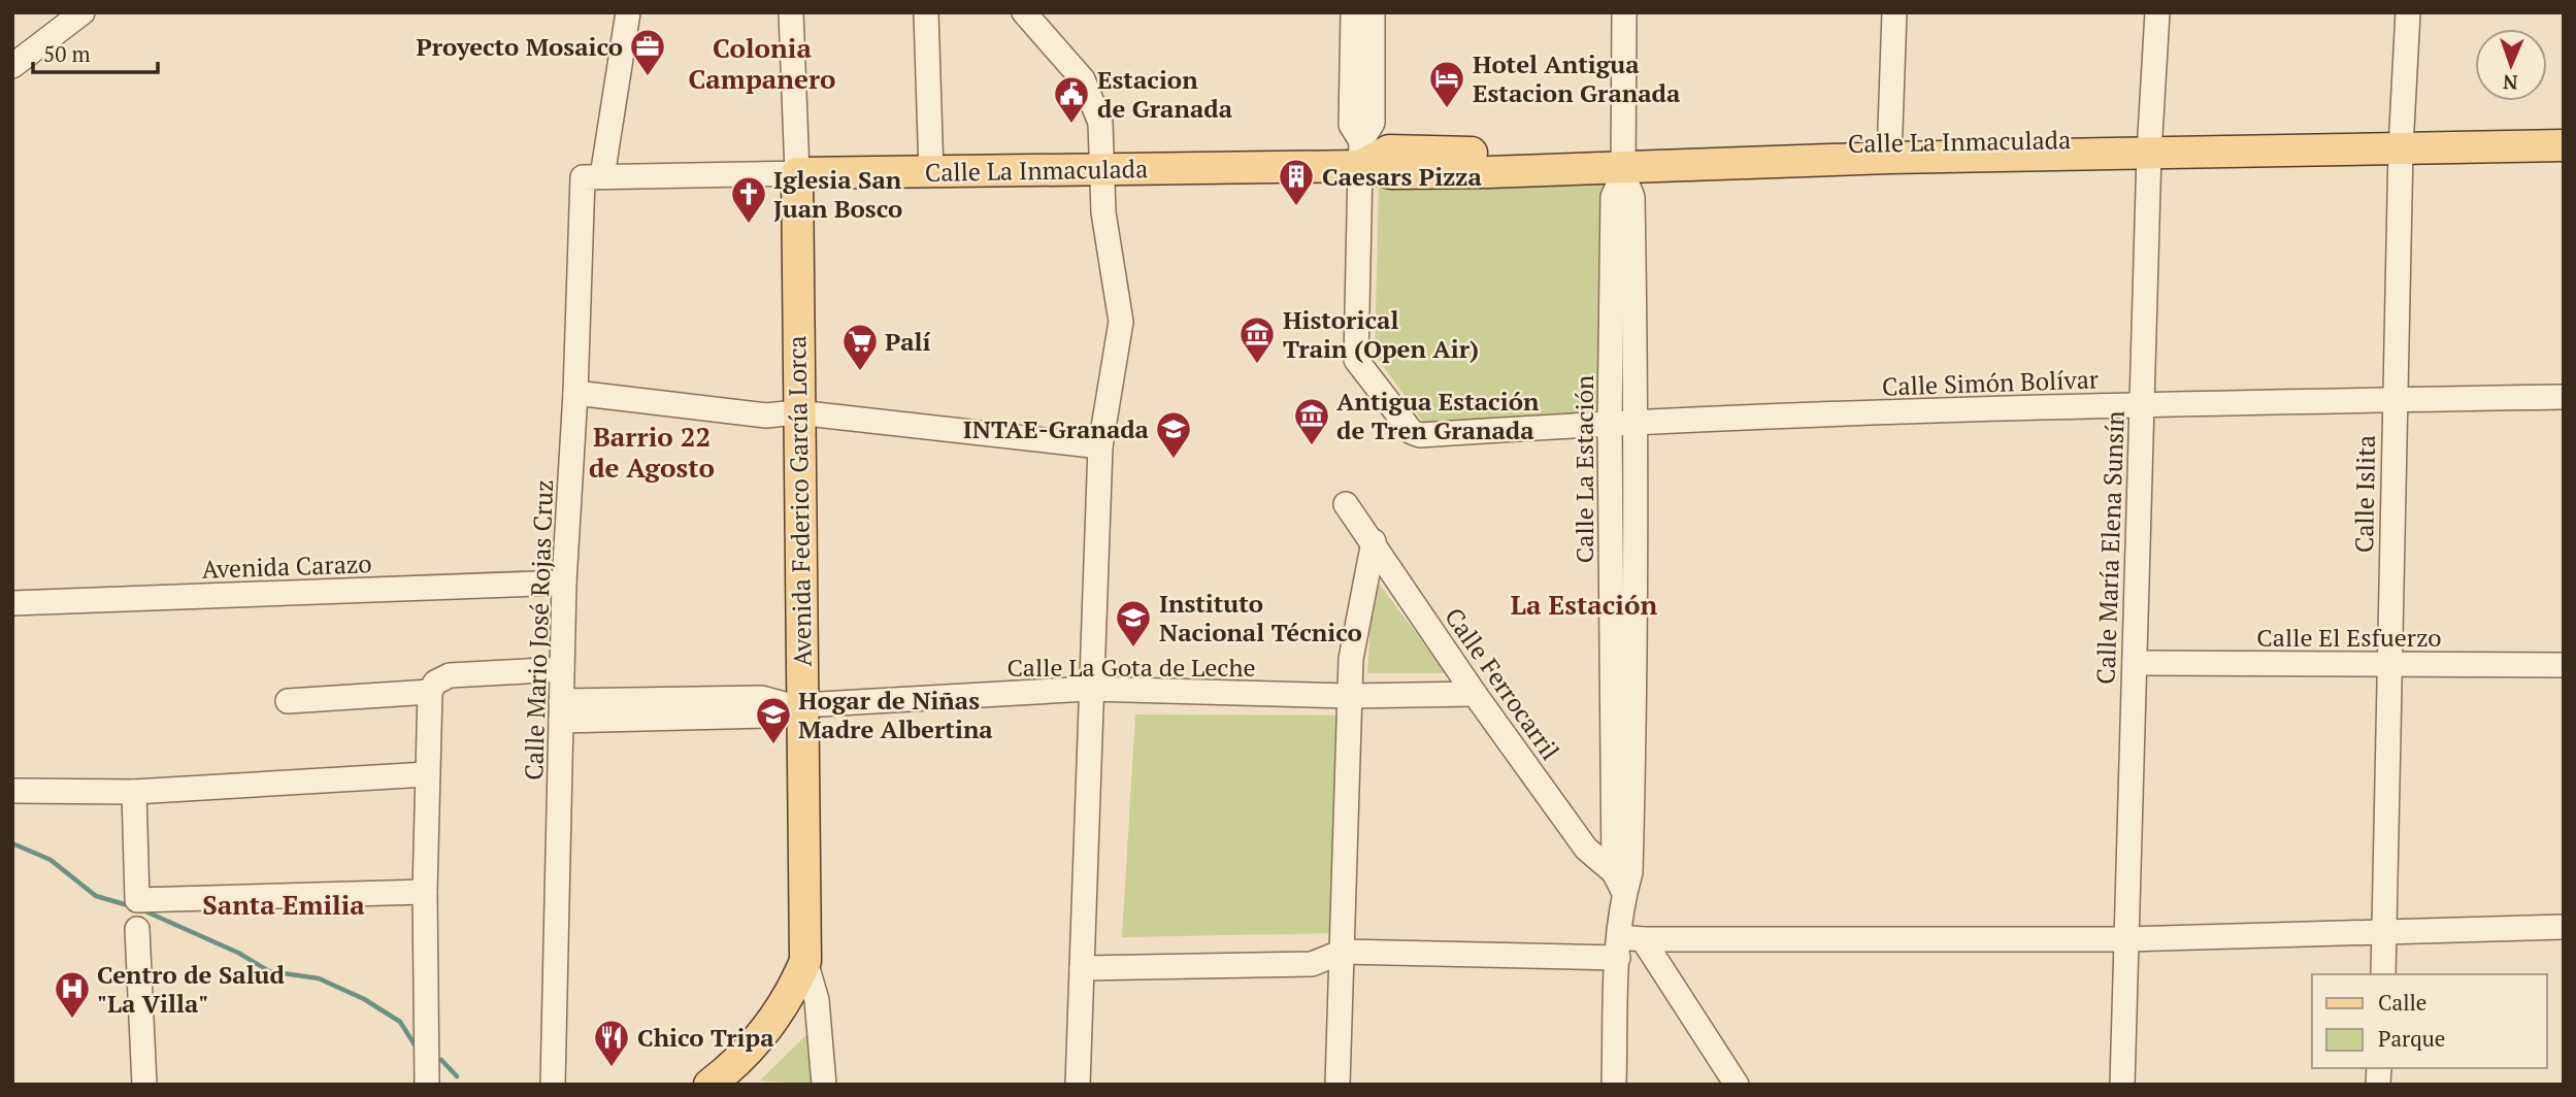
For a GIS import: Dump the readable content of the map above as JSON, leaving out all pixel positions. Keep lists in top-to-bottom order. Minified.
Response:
{"streets":{"main road":["Calle La Inmaculada","Avenida Federico García Lorca"],"street":["Calle Simón Bolívar","Calle La Estación","Calle Islita","Calle María Elena Sunsín","Avenida Carazo","Calle Mario José Rojas Cruz","Calle El Esfuerzo","Calle La Gota de Leche","Calle Ferrocarril"]},"crossings":[["Calle La Inmaculada","Calle Simón Bolívar"],["Calle La Inmaculada","Calle La Estación"],["Calle La Inmaculada","Calle Islita"],["Calle La Inmaculada","Avenida Federico García Lorca"],["Calle La Inmaculada","Calle María Elena Sunsín"],["Calle La Inmaculada","Calle Mario José Rojas Cruz"],["Calle Simón Bolívar","Calle La Estación"],["Calle Simón Bolívar","Calle Islita"],["Calle Simón Bolívar","Calle María Elena Sunsín"],["Calle La Estación","Calle Ferrocarril"],["Calle Islita","Calle El Esfuerzo"],["Avenida Federico García Lorca","Calle La Gota de Leche"],["Calle María Elena Sunsín","Calle El Esfuerzo"],["Avenida Carazo","Calle Mario José Rojas Cruz"],["Calle Mario José Rojas Cruz","Calle La Gota de Leche"],["Calle La Gota de Leche","Calle Ferrocarril"]],"districts":["Colonia Campanero","Barrio 22 de Agosto","La Estación","Santa Emilia"],"places":{"office":["Proyecto Mosaico"],"hotel":["Hotel Antigua Estacion Granada"],"public building":["Estacion de Granada"],"building":["Caesars Pizza"],"church":["Iglesia San Juan Bosco"],"museum":["Historical Train (Open Air)","Antigua Estación de Tren Granada"],"supermarket":["Palí"],"school or university":["INTAE-Granada","Instituto Nacional Técnico","Hogar de Niñas Madre Albertina"],"hospital":["Centro de Salud \"La Villa\""],"restaurant":["Chico Tripa"]},"legend":["Calle","Parque"],"scale_bar":"50 m","north":"bottom"}
